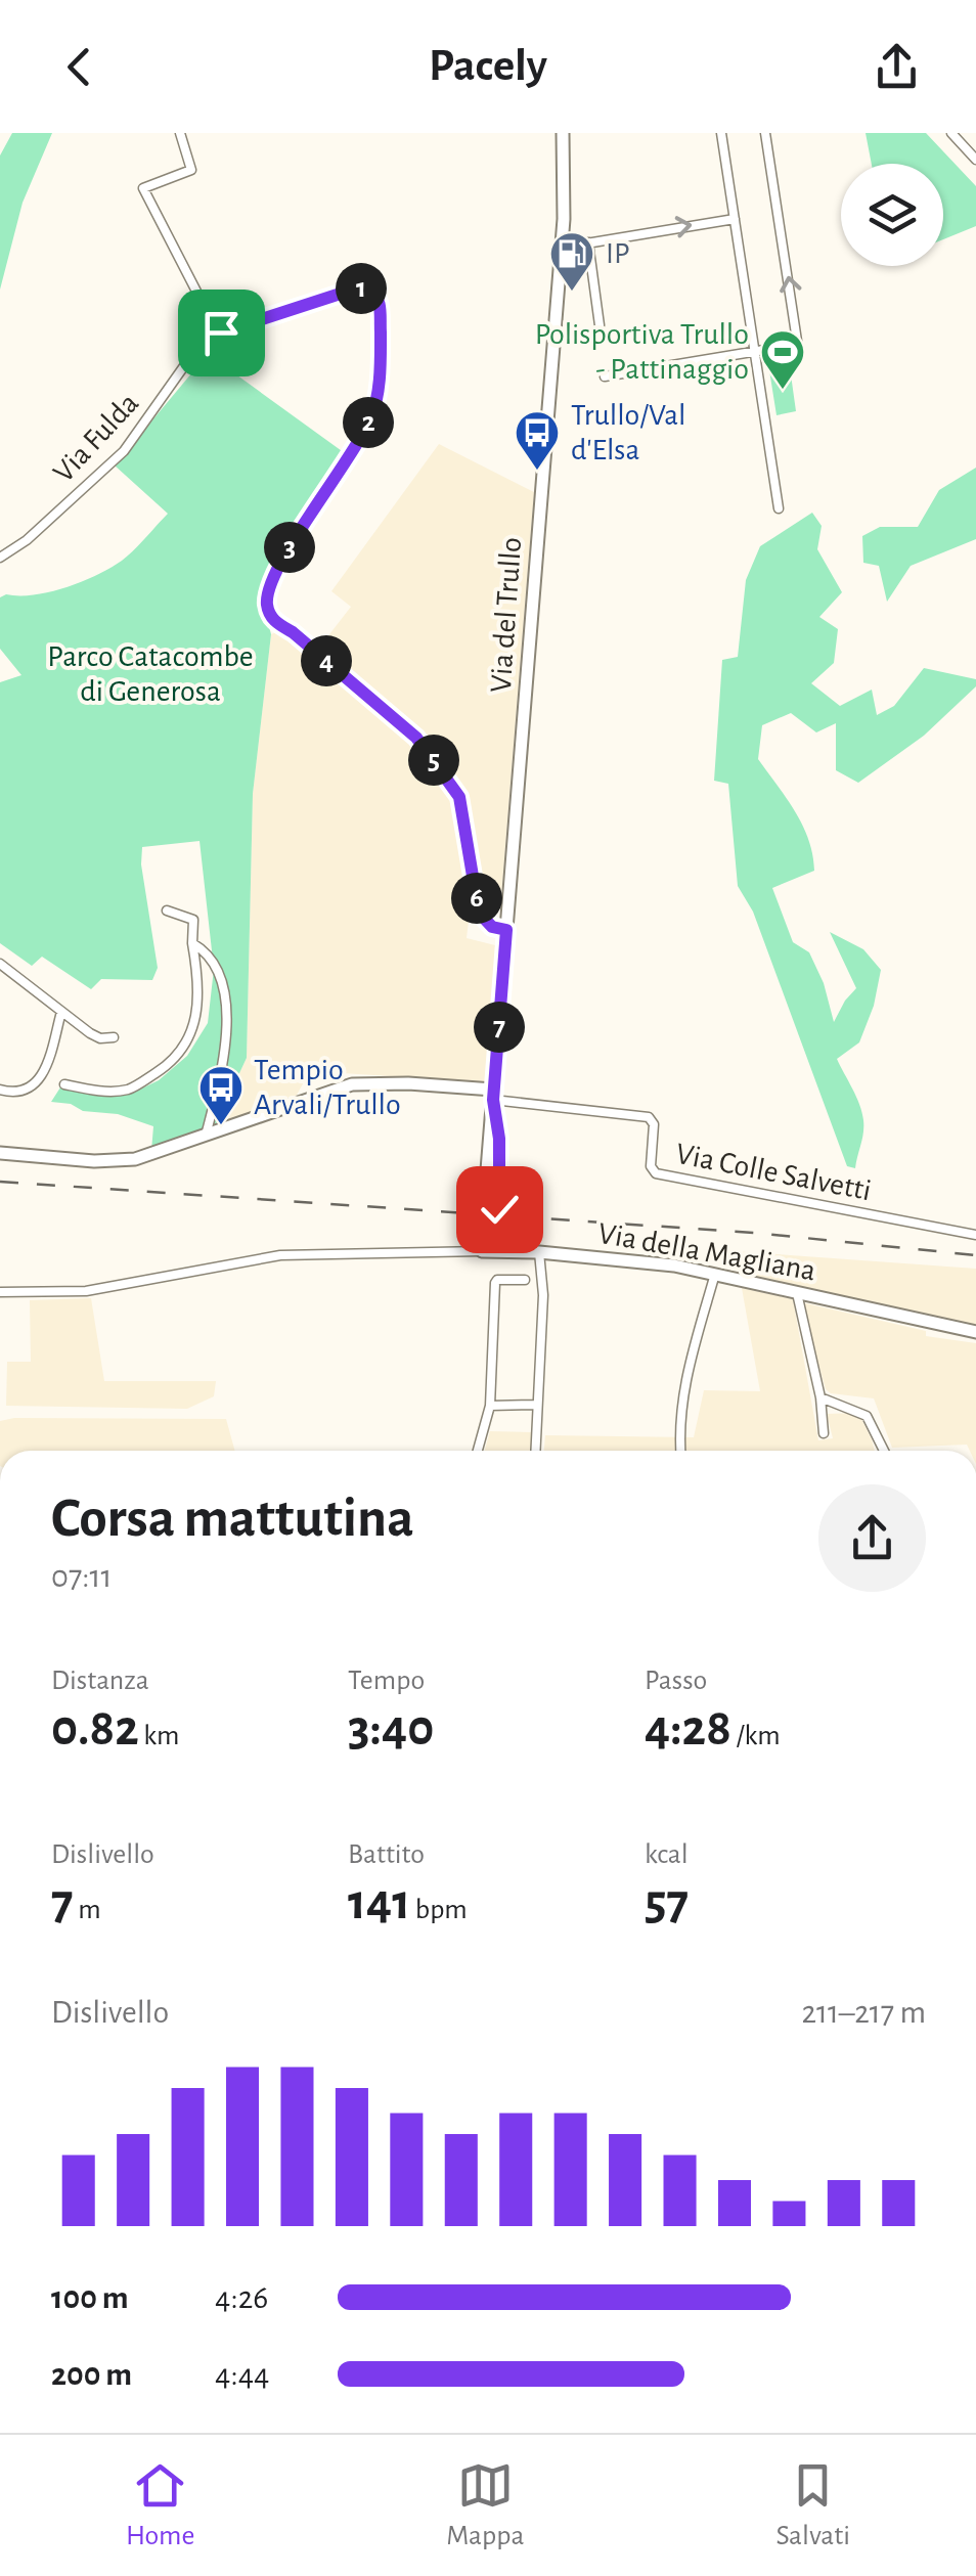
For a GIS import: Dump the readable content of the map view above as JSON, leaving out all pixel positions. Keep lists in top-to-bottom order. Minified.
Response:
{"streets":{"main road":["Via del Trullo","Via della Magliana"],"street":["Via Fulda","Via Colle Salvetti"]},"crossings":[["Via Fulda","Via del Trullo"],["Via del Trullo","Via Colle Salvetti"]],"parks":["Parco Catacombe di Generosa"],"places":{"fuel station":["IP"],"sports":["Polisportiva Trullo - Pattinaggio"],"bus stop":["Trullo/Val d'Elsa","Tempio Arvali/Trullo"]},"page":{"header":"Pacely","pins":["1","2","3","4","5","6","7"],"heading":["Corsa mattutina","07:11"],"stats":[["Distanza","0.82 km"],["Tempo","3:40"],["Passo","4:28 /km"],["Dislivello","7 m"],["Battito","141 bpm"],["kcal","57"]],"chart":["Dislivello","211–217 m"],"list":[{"name":"100 m","note":"4:26"},{"name":"200 m","note":"4:44"}],"tabs":["Home","Mappa","Salvati"]}}
